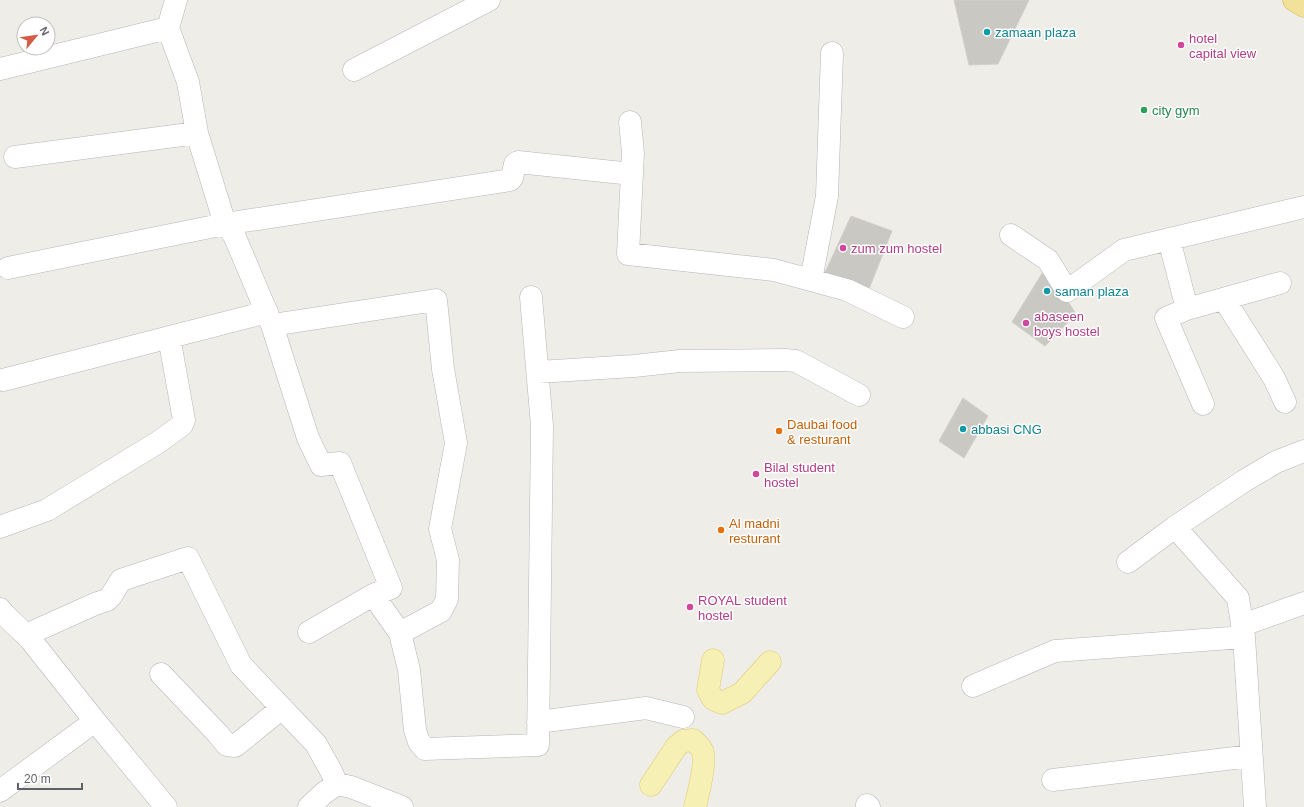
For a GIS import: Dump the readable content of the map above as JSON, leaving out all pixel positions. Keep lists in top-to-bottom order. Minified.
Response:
{"places":["zamaan plaza","hotel capital view","city gym","zum zum hostel","saman plaza","abaseen boys hostel","abbasi CNG","Daubai food & resturant","Bilal student hostel","Al madni resturant","ROYAL student hostel"],"scale_bar":"20 m","north":"top right"}
